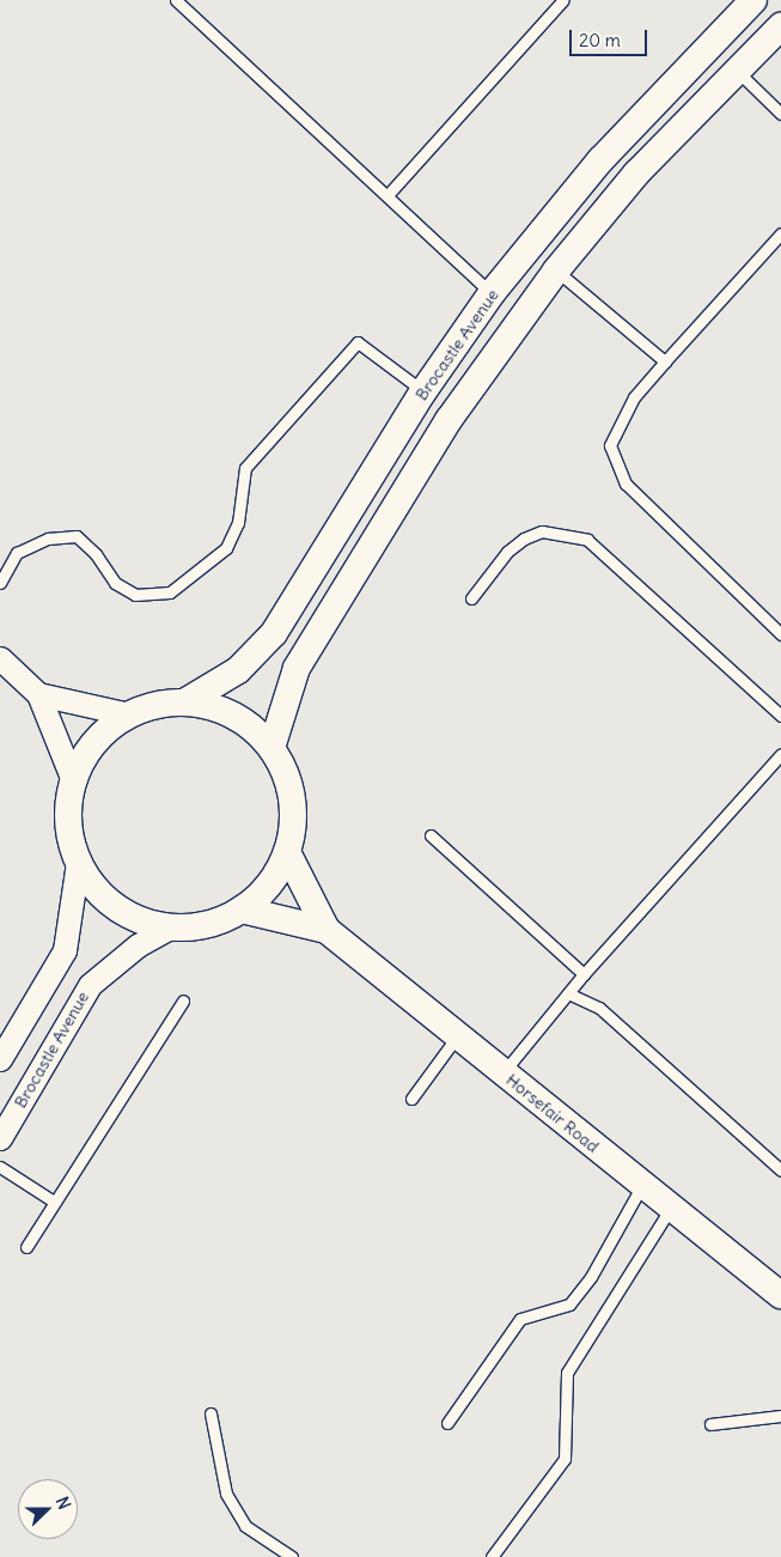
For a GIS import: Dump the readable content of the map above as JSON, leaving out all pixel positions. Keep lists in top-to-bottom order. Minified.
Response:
{"streets":{"street":["Brocastle Avenue","Horsefair Road"]},"scale_bar":"20 m","north":"right"}
